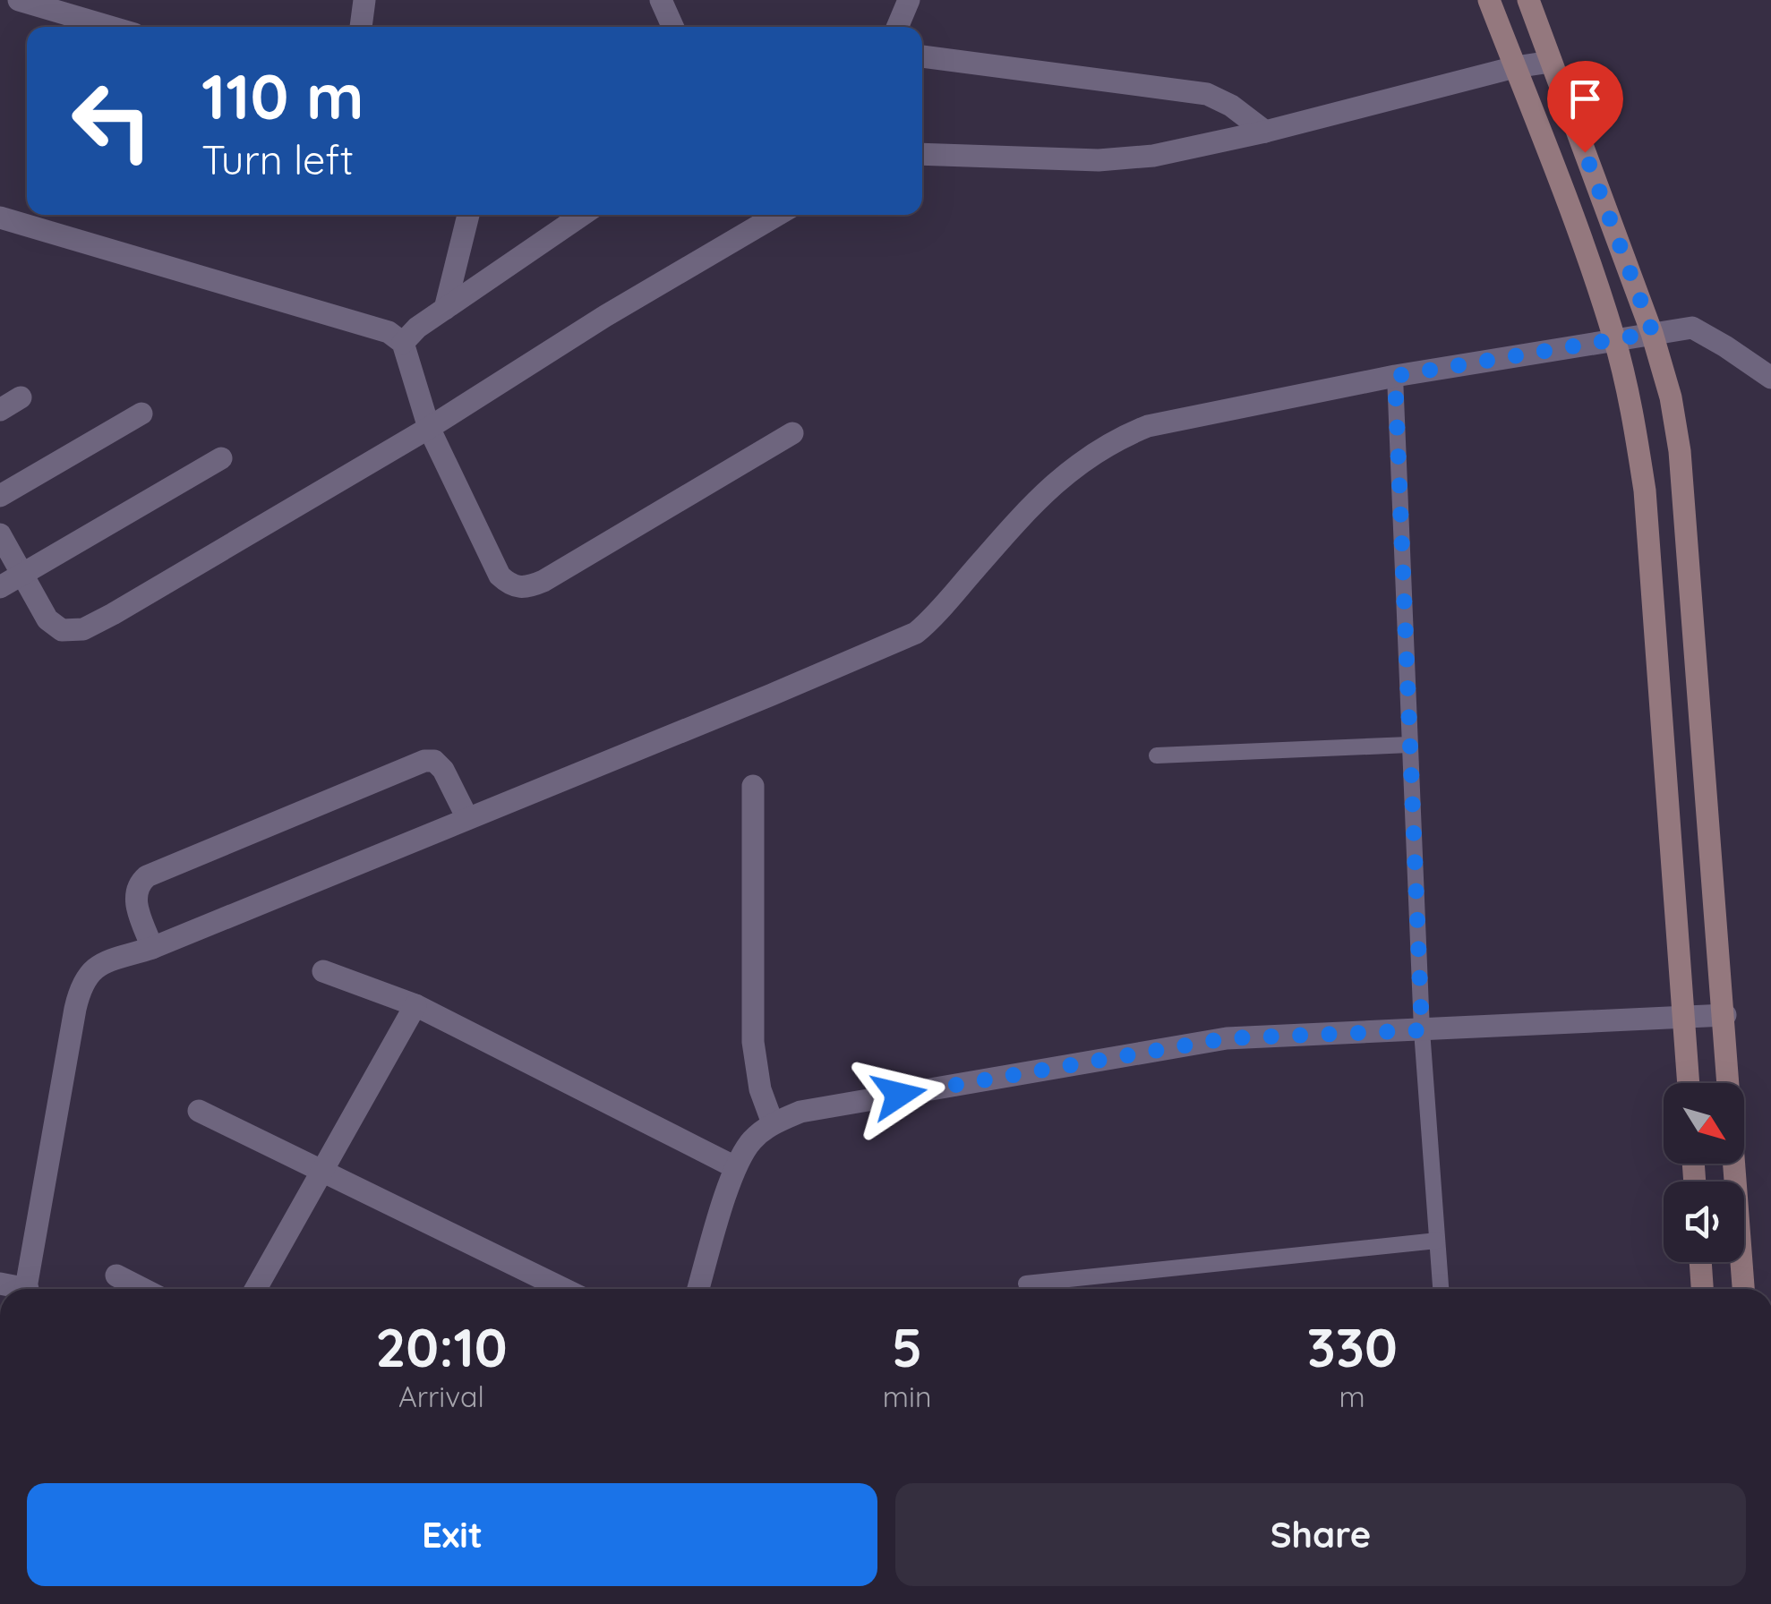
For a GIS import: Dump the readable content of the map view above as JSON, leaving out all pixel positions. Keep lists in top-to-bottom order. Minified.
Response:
{"north":"bottom right","page":{"turn":["110 m","Turn left"],"eta":["20:10","Arrival","5","min","330","m"],"buttons":["Exit","Share"]}}
